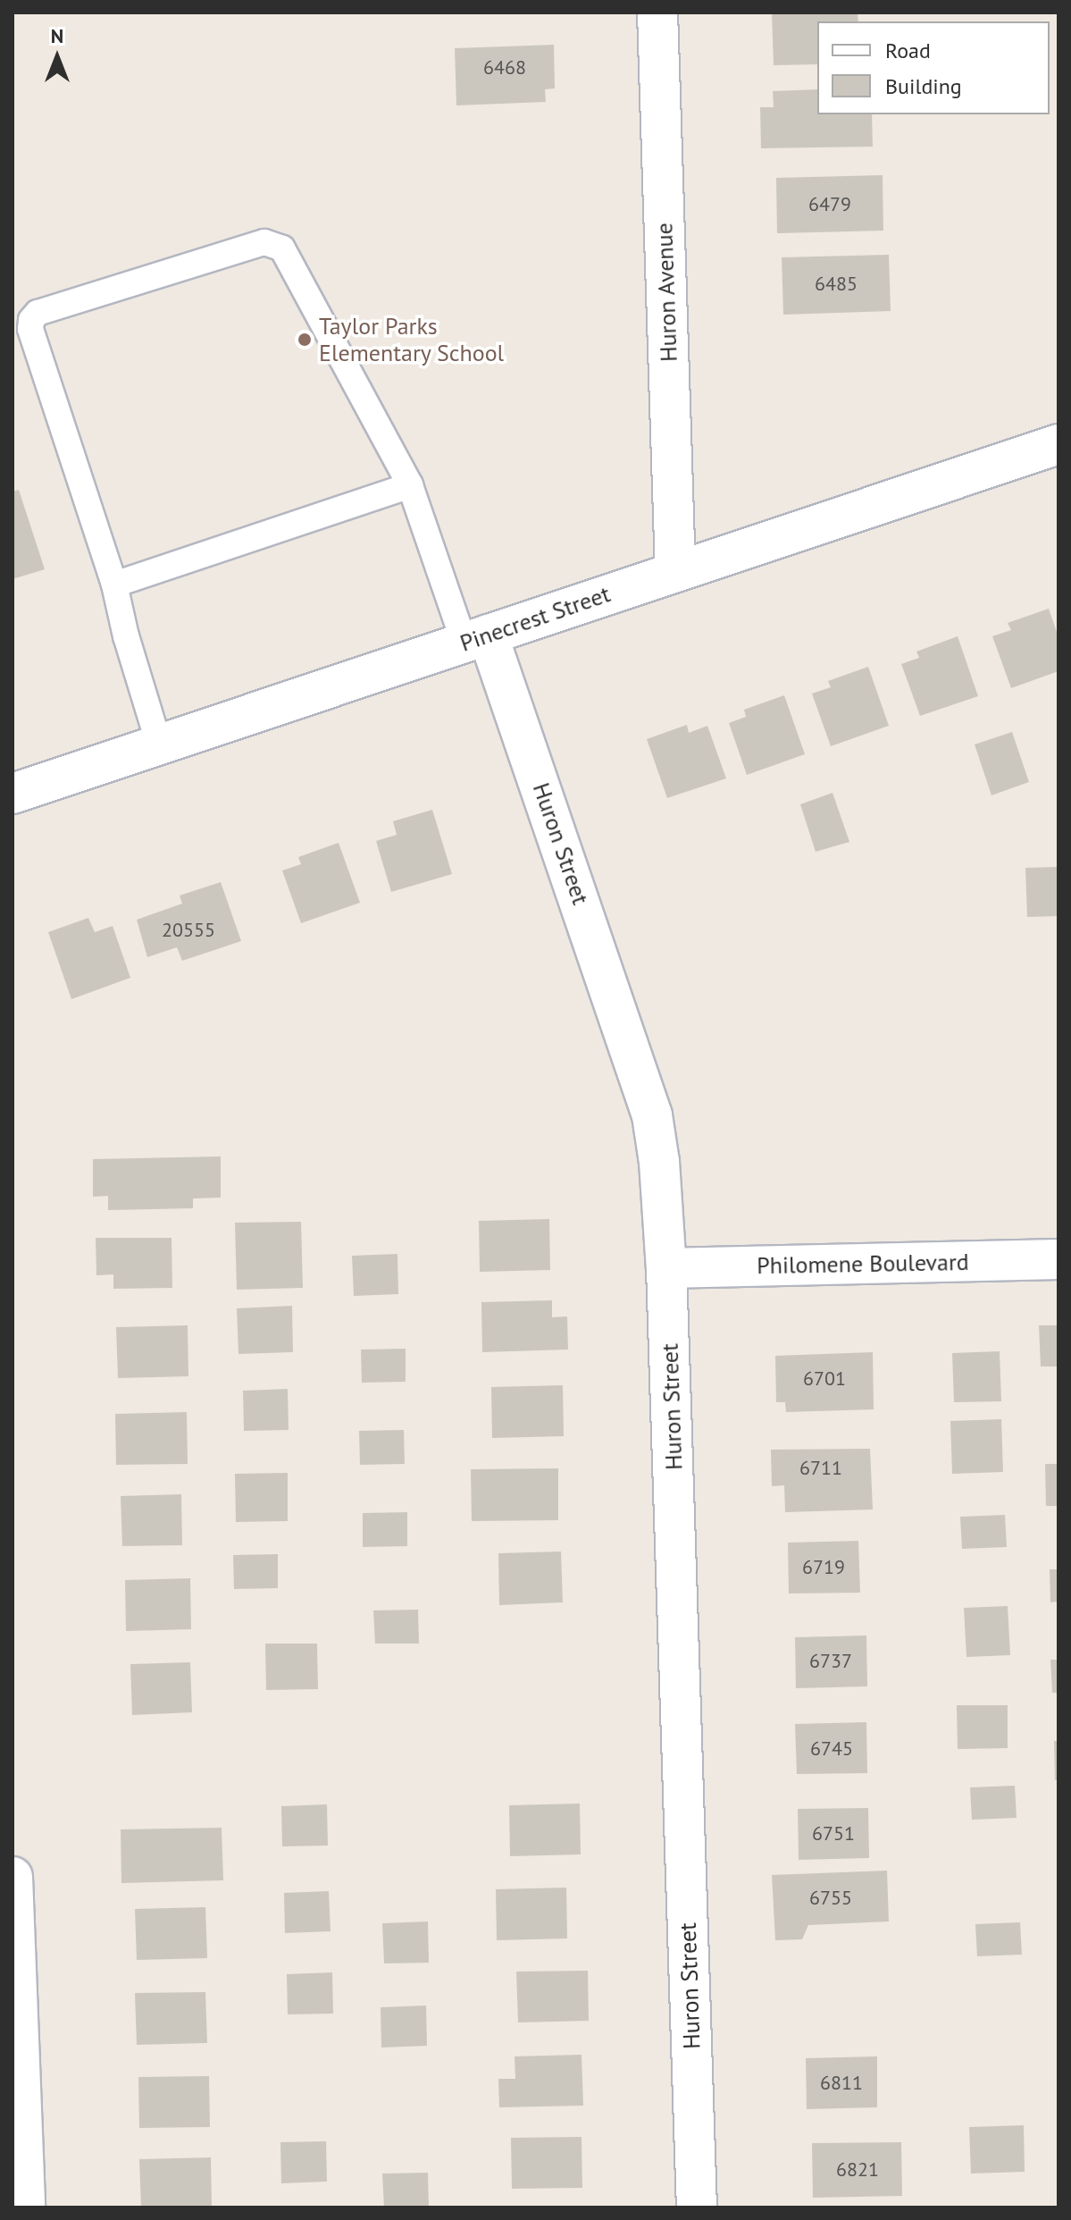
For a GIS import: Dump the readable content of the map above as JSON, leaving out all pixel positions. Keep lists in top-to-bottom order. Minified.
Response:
{"streets":{"street":["Huron Avenue","Pinecrest Street","Huron Street","Philomene Boulevard"]},"crossings":[["Huron Avenue","Pinecrest Street"],["Pinecrest Street","Huron Street"],["Huron Street","Philomene Boulevard"]],"places":["Taylor Parks Elementary School"],"house_numbers":["6468","6479","6485","20555","6701","6711","6719","6737","6745","6751","6755","6811","6821"],"legend":["Road","Building"],"north":"top"}
